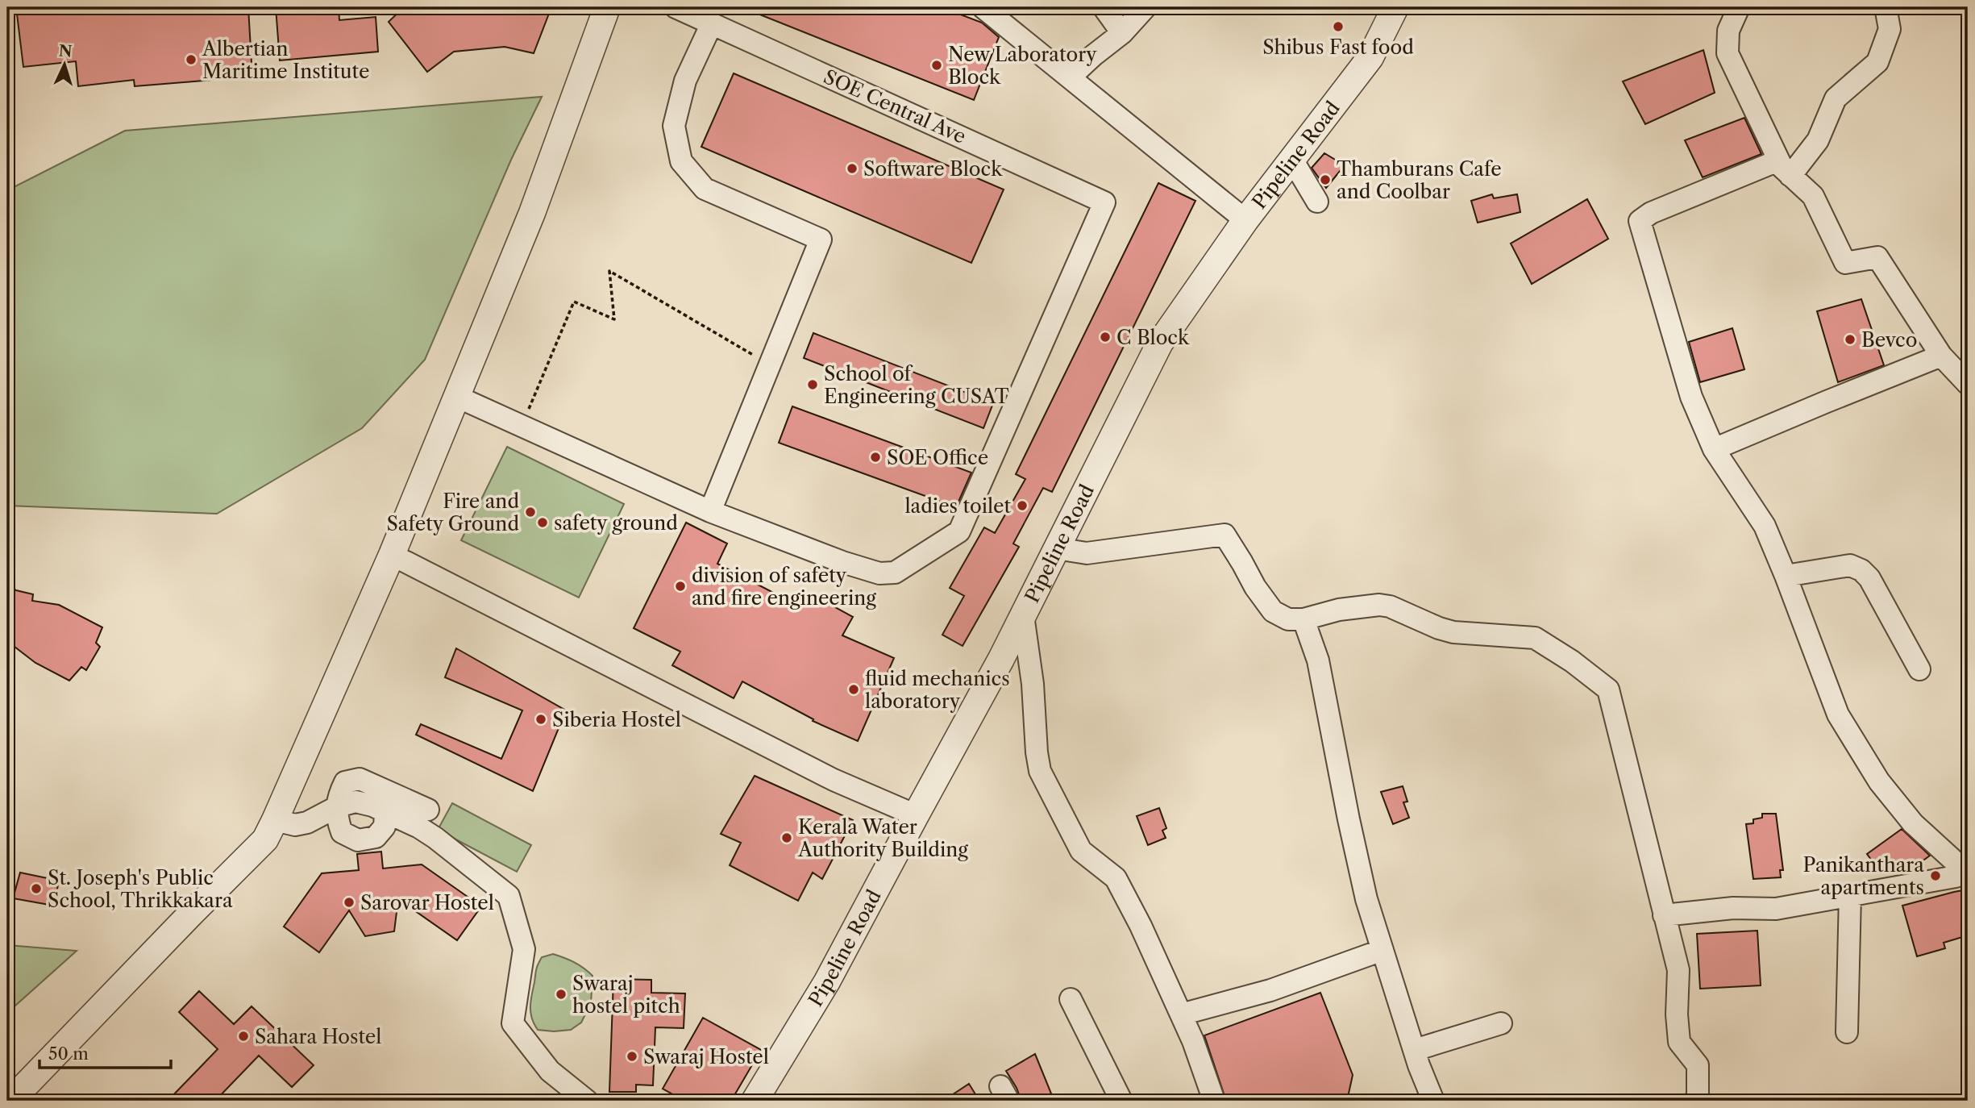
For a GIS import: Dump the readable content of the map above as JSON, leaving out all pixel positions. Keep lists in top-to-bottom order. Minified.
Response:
{"streets":{"street":["SOE Central Ave","Pipeline Road"]},"places":["Shibus Fast food","Albertian Maritime Institute","New Laboratory Block","Software Block","Thamburans Cafe and Coolbar","C Block","Bevco","School of Engineering CUSAT","SOE Office","ladies toilet","Fire and Safety Ground","safety ground","division of safety and fire engineering","fluid mechanics laboratory","Siberia Hostel","Kerala Water Authority Building","Panikanthara apartments","St. Joseph's Public School, Thrikkakara","Sarovar Hostel","Swaraj hostel pitch","Sahara Hostel","Swaraj Hostel"],"scale_bar":"50 m","north":"top"}
